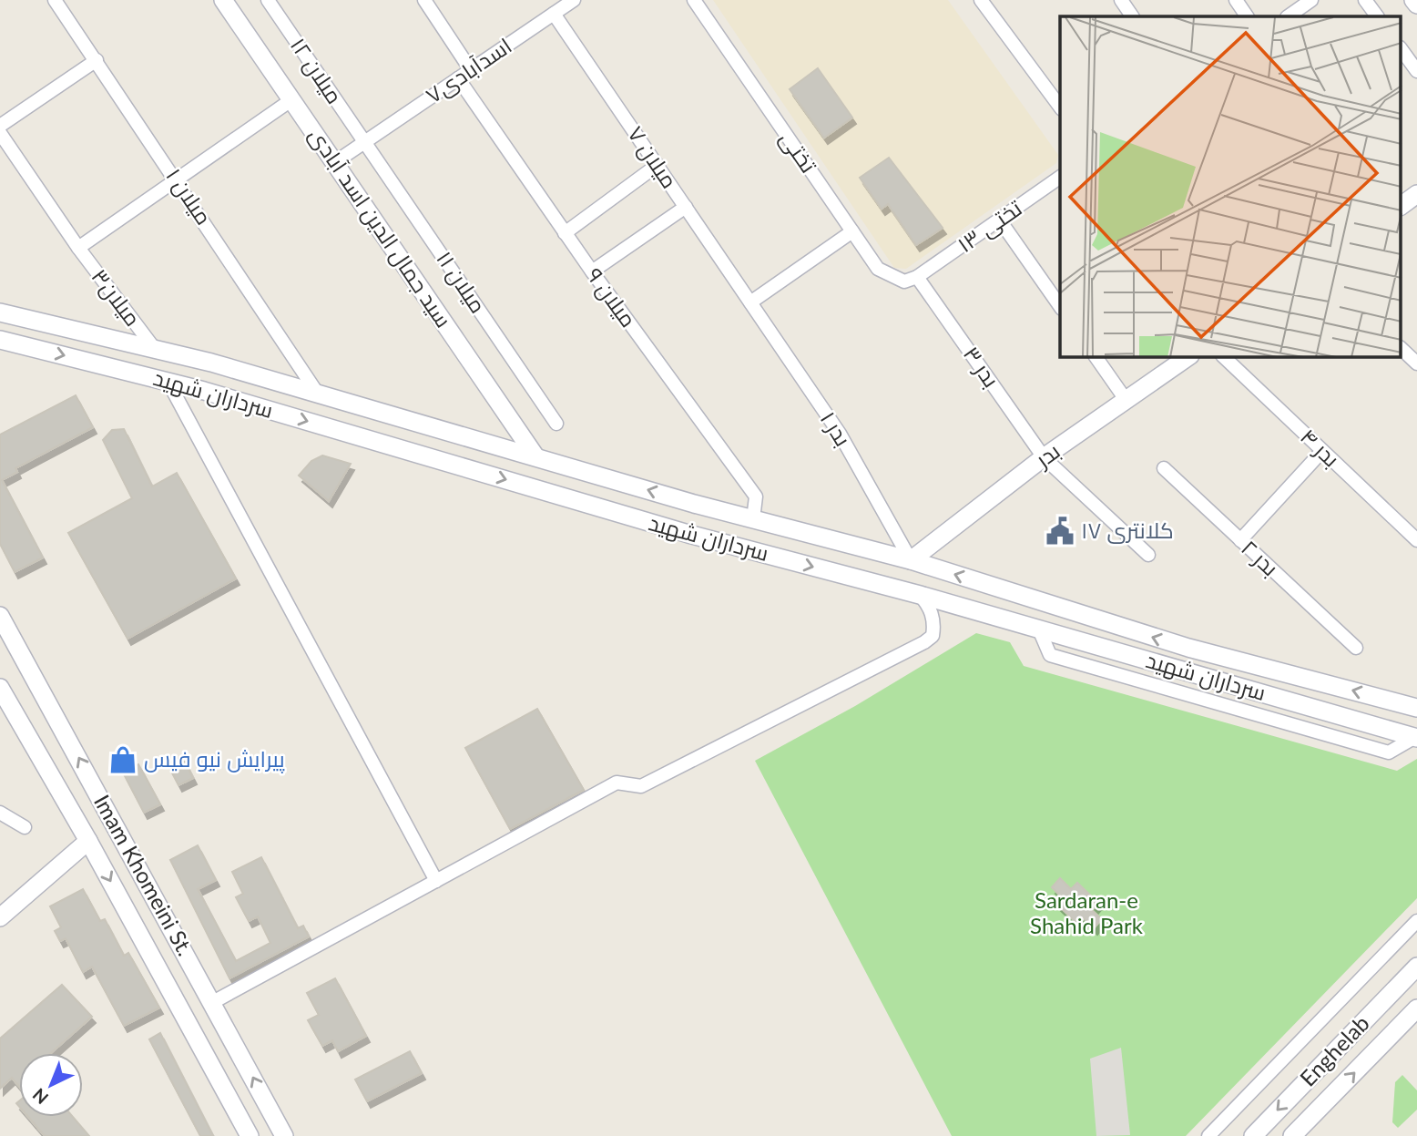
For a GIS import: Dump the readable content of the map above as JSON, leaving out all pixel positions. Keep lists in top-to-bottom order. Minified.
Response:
{"streets":{"street":["میلان ۱۲","اسدآبادی۷","تختی","میلان ۷","میلان ۱","تختی ۱۳","سید جمال الدین اسد آبادی","میلان ۱۱","میلان۳","میلان ۹","بدر ۳","سرداران شهید","بدر ۱","بدر ۴","بدر","بدر ۲","Imam Khomeini St.","Enghelab"]},"crossings":[["میلان ۱۲","اسدآبادی۷"],["میلان ۱۲","میلان ۱۱"],["اسدآبادی۷","میلان ۷"],["اسدآبادی۷","سید جمال الدین اسد آبادی"],["اسدآبادی۷","میلان ۱۱"],["اسدآبادی۷","میلان ۹"],["تختی","تختی ۱۳"],["تختی","بدر ۳"],["میلان ۷","بدر ۱"],["میلان ۱","سرداران شهید"],["تختی ۱۳","بدر ۳"],["سید جمال الدین اسد آبادی","سرداران شهید"],["میلان۳","سرداران شهید"],["میلان ۹","سرداران شهید"],["بدر ۳","بدر"],["سرداران شهید","بدر ۱"],["سرداران شهید","بدر"],["بدر ۱","بدر"]],"parks":["Sardaran-e Shahid Park"],"places":{"public building":["کلانتری ۱۷"],"shop":["پیرایش نیو فیس"]},"north":"bottom left"}
